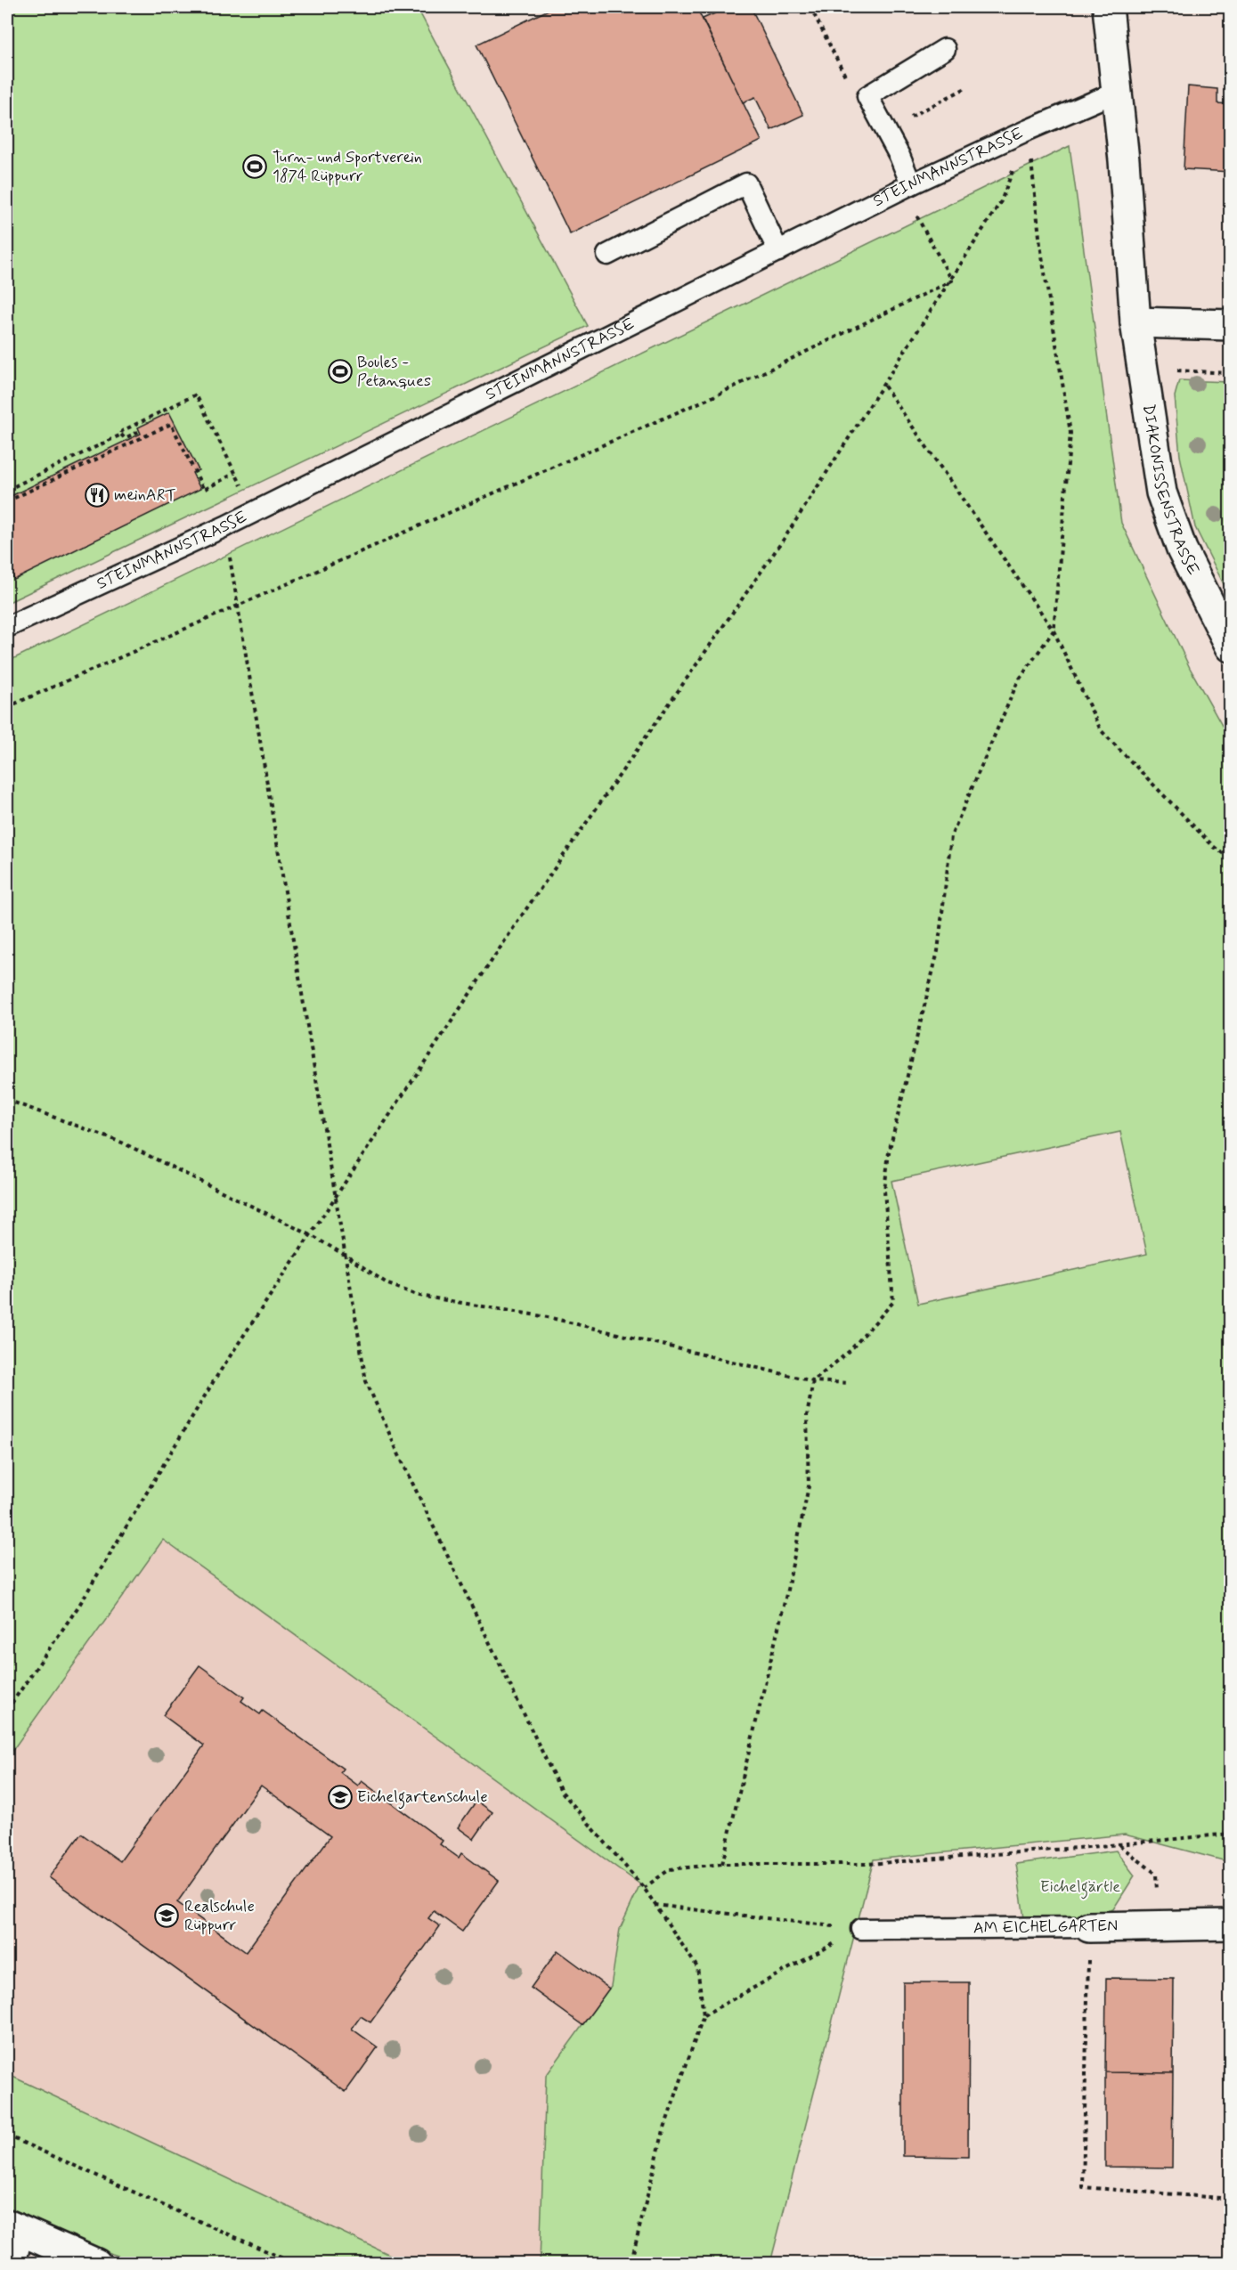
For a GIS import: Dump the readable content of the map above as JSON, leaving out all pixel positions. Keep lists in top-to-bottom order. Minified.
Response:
{"streets":{"street":["DIAKONISSENSTRASSE","AM EICHELGARTEN"],"lane":["STEINMANNSTRASSE"]},"parks":["Eichelgärtle"],"places":{"sports":["Turn- und Sportverein 1874 Rüppurr","Boules - Petanques"],"restaurant":["meinART"],"school or university":["Eichelgartenschule","Realschule Rüppurr"]}}
